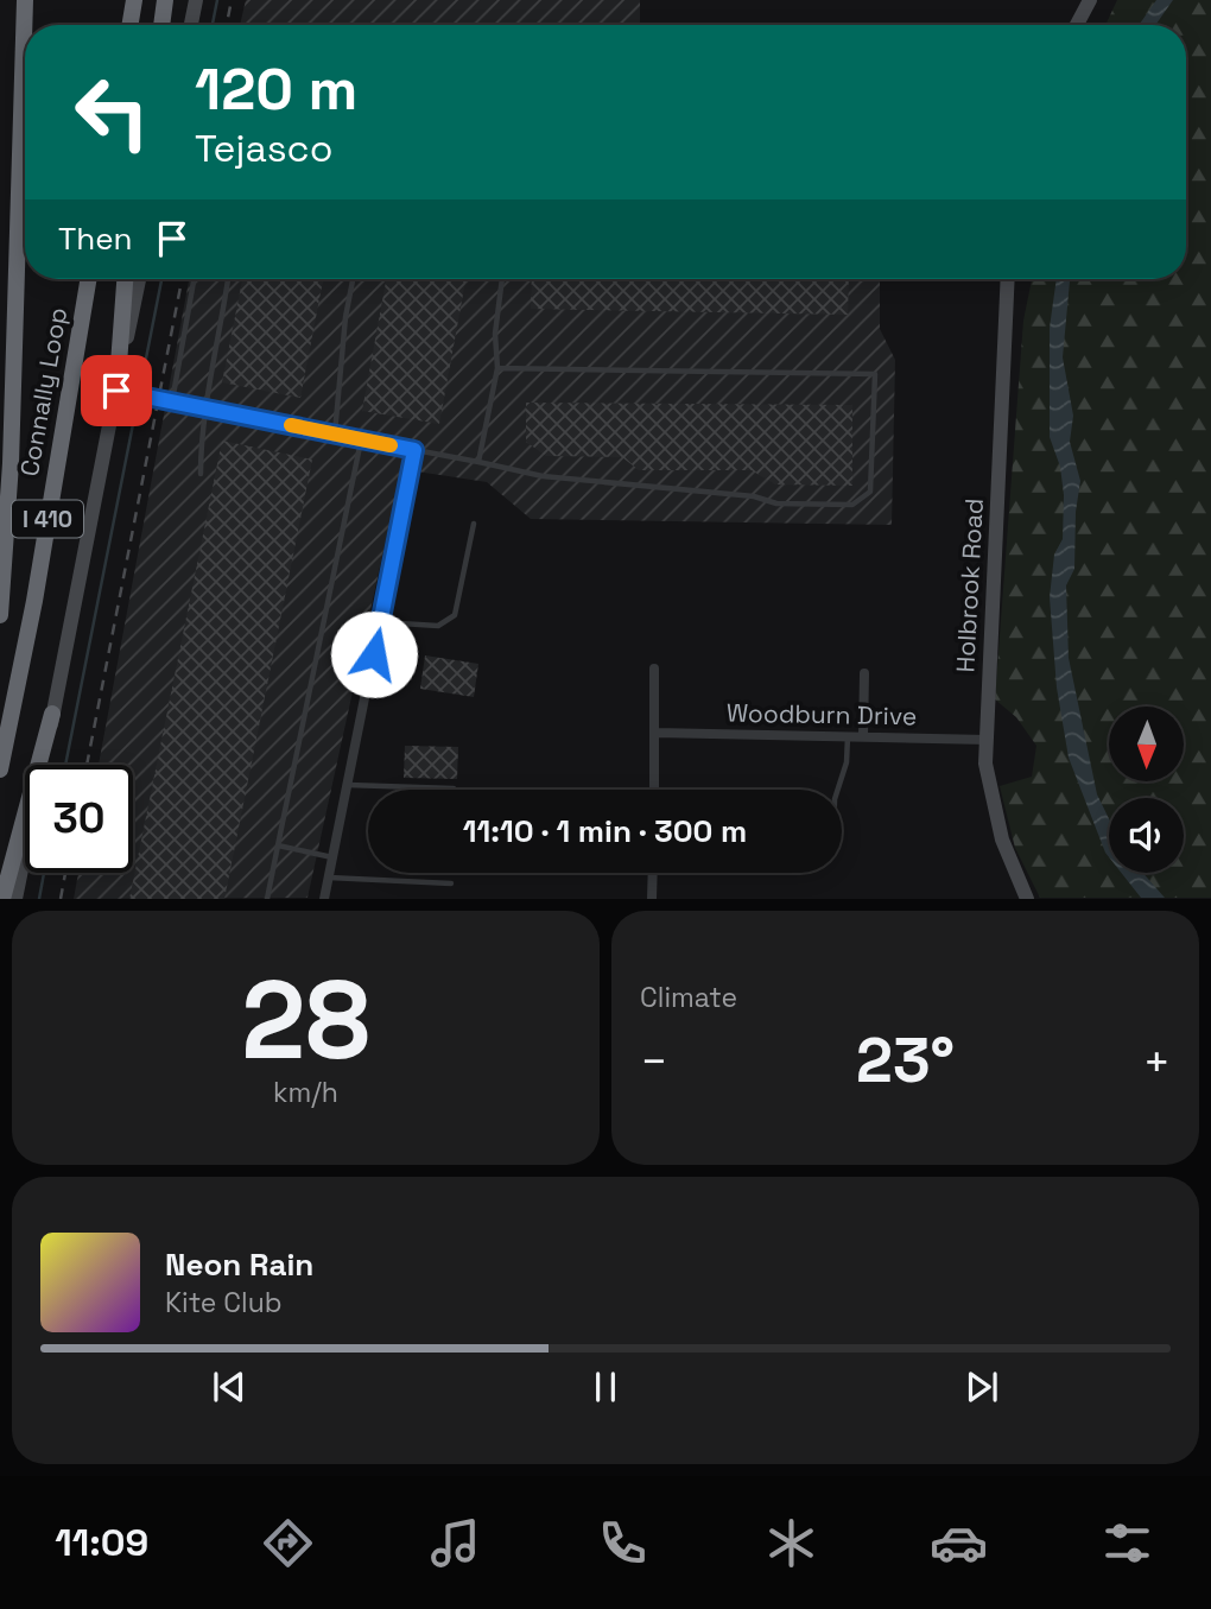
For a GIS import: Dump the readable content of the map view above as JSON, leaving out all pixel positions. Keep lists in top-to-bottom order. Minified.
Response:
{"streets":{"highway":["Connally Loop","I 410"],"street":["Holbrook Road","Woodburn Drive"]},"crossings":[["Holbrook Road","Woodburn Drive"]],"north":"bottom","page":{"turn":["120 m","Tejasco"],"then":"Then","limit":"30","trip":"11:10 · 1 min · 300 m","tile":[["28","km/h"],"Climate"],"heat":["−","23°","+"],"song":["Neon Rain","Kite Club"],"tabs":"11:09"}}
